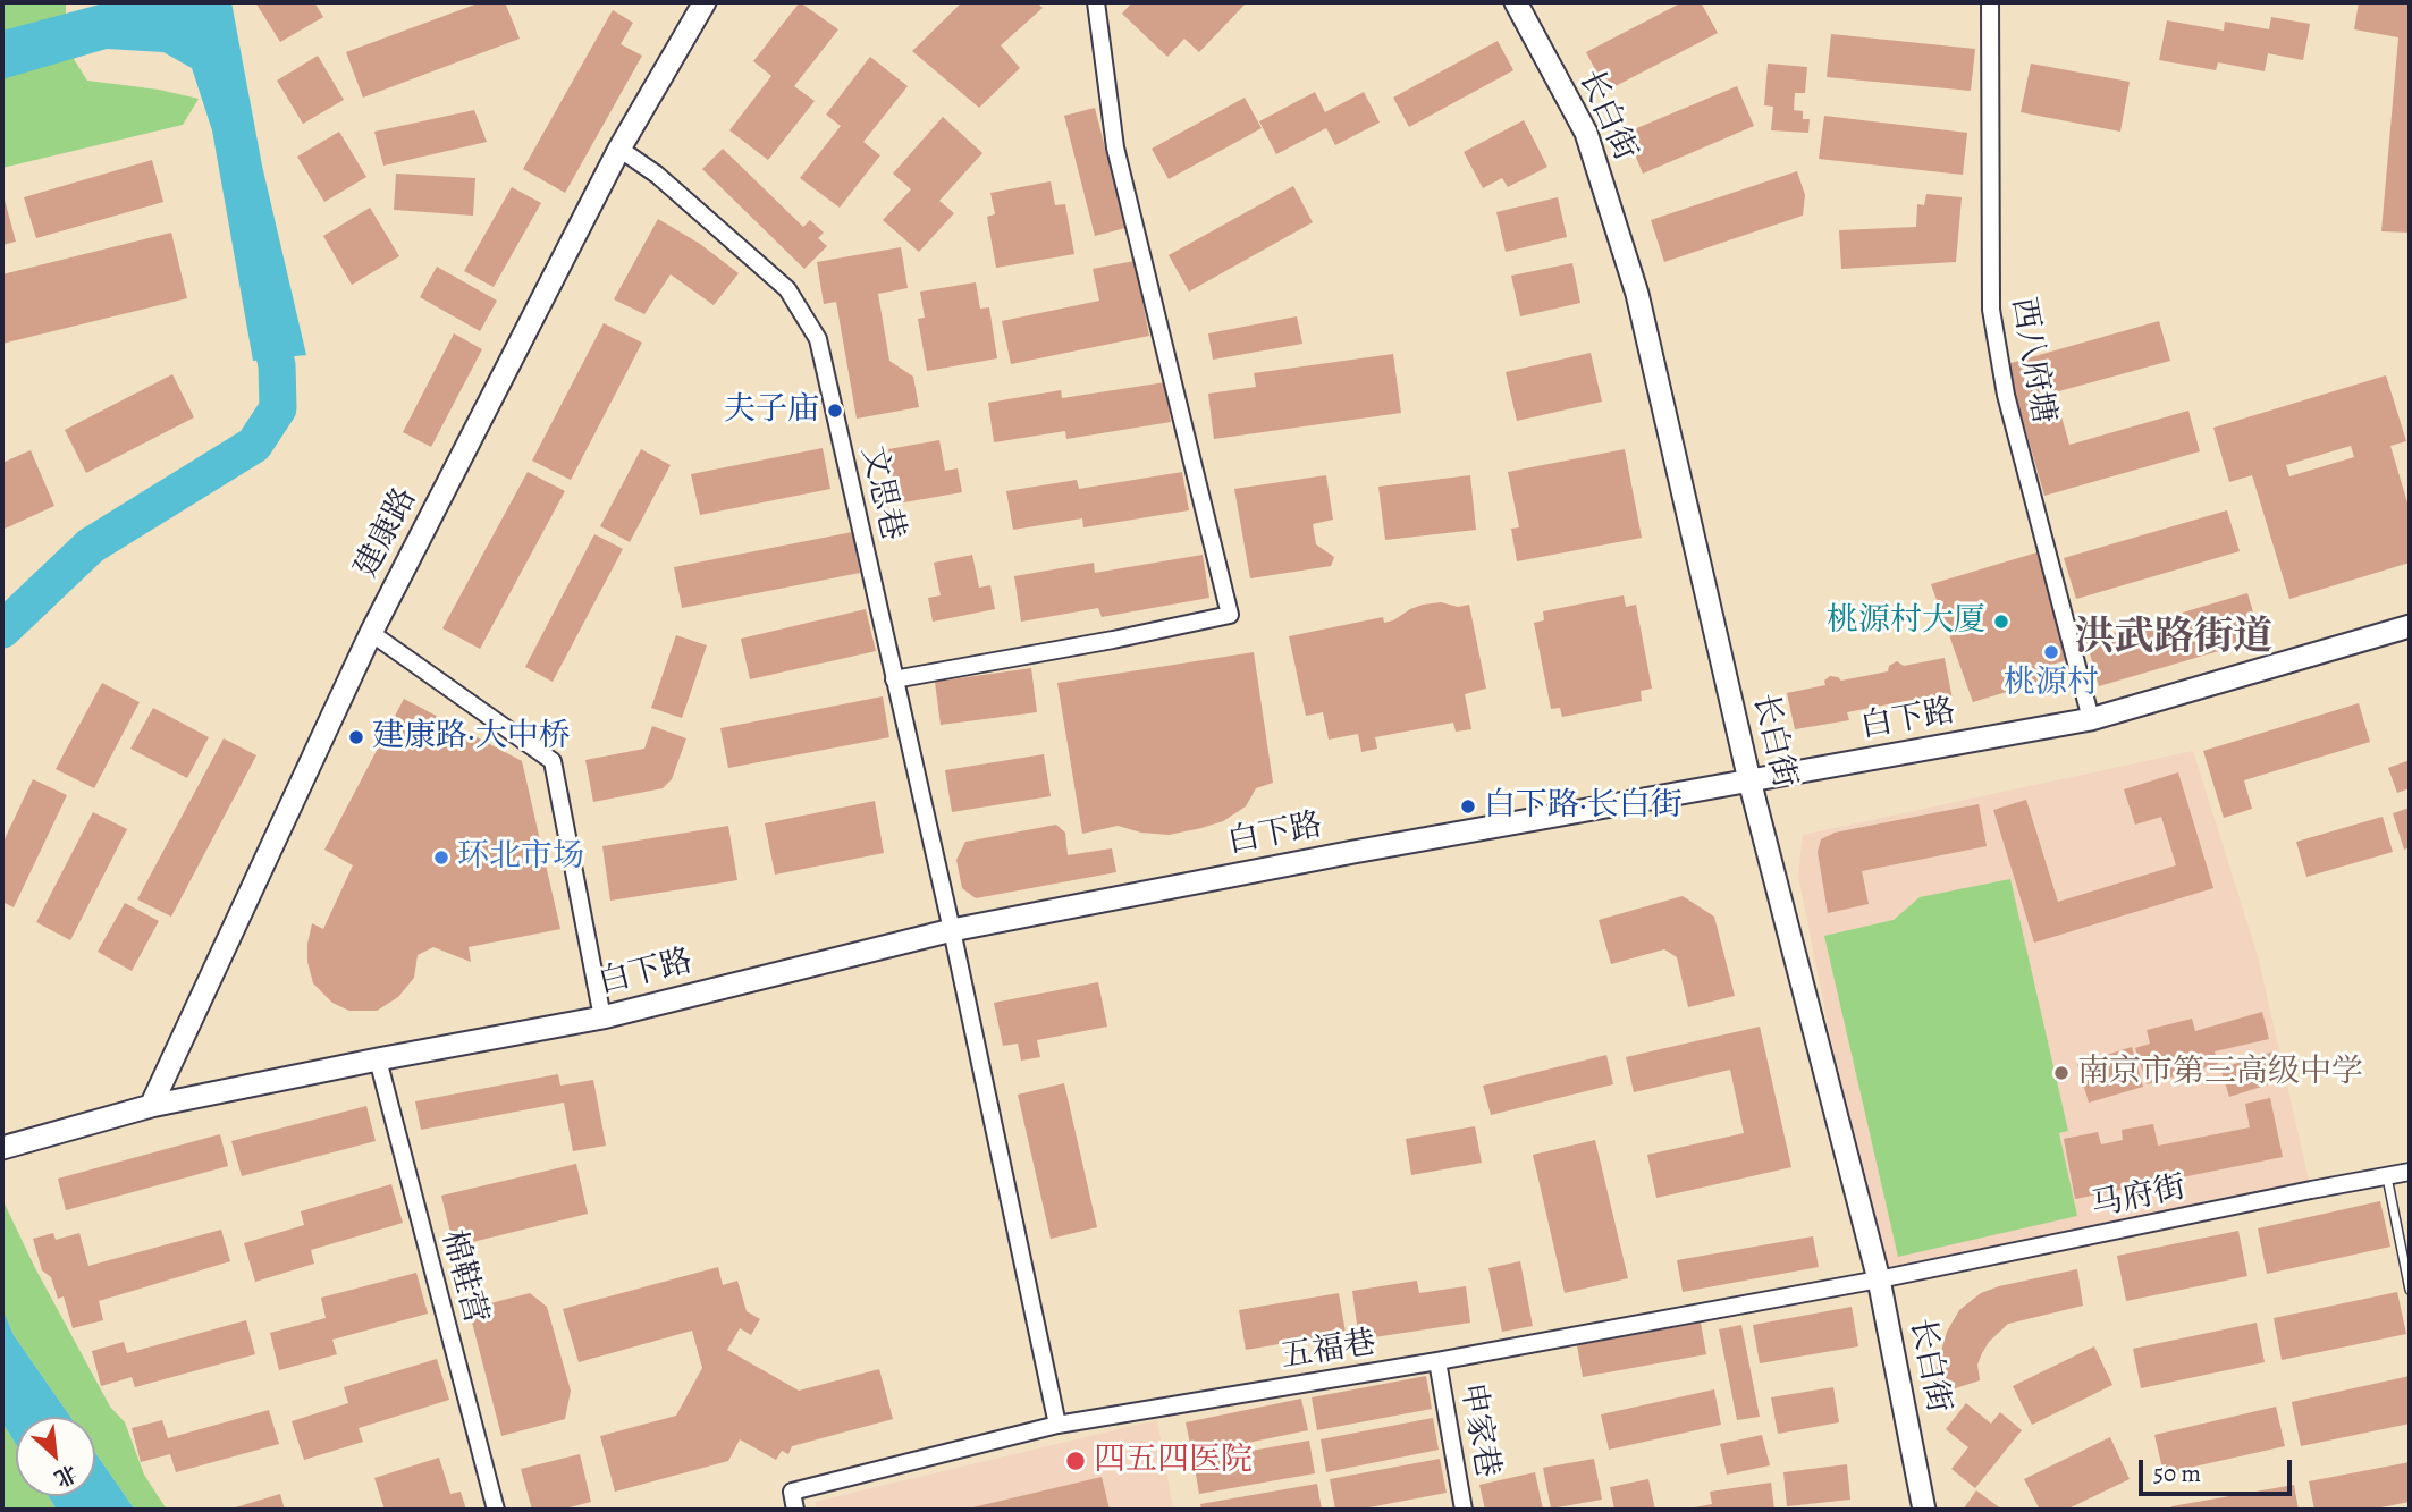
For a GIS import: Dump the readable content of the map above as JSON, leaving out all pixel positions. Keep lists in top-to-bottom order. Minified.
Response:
{"streets":{"main road":["长白街","建康路","白下路"],"street":["西八府塘","文思巷","马府街","棉鞋营","五福巷","申家巷"]},"crossings":[["长白街","白下路"],["长白街","马府街"],["长白街","五福巷"],["西八府塘","白下路"],["文思巷","建康路"],["文思巷","白下路"],["文思巷","五福巷"],["建康路","白下路"],["白下路","棉鞋营"],["马府街","五福巷"],["五福巷","申家巷"]],"districts":["洪武路街道"],"places":["夫子庙","桃源村大厦","桃源村","建康路·大中桥","白下路·长白街","环北市场","南京市第三高级中学","四五四医院"],"scale_bar":"50 m","north":"bottom right"}
